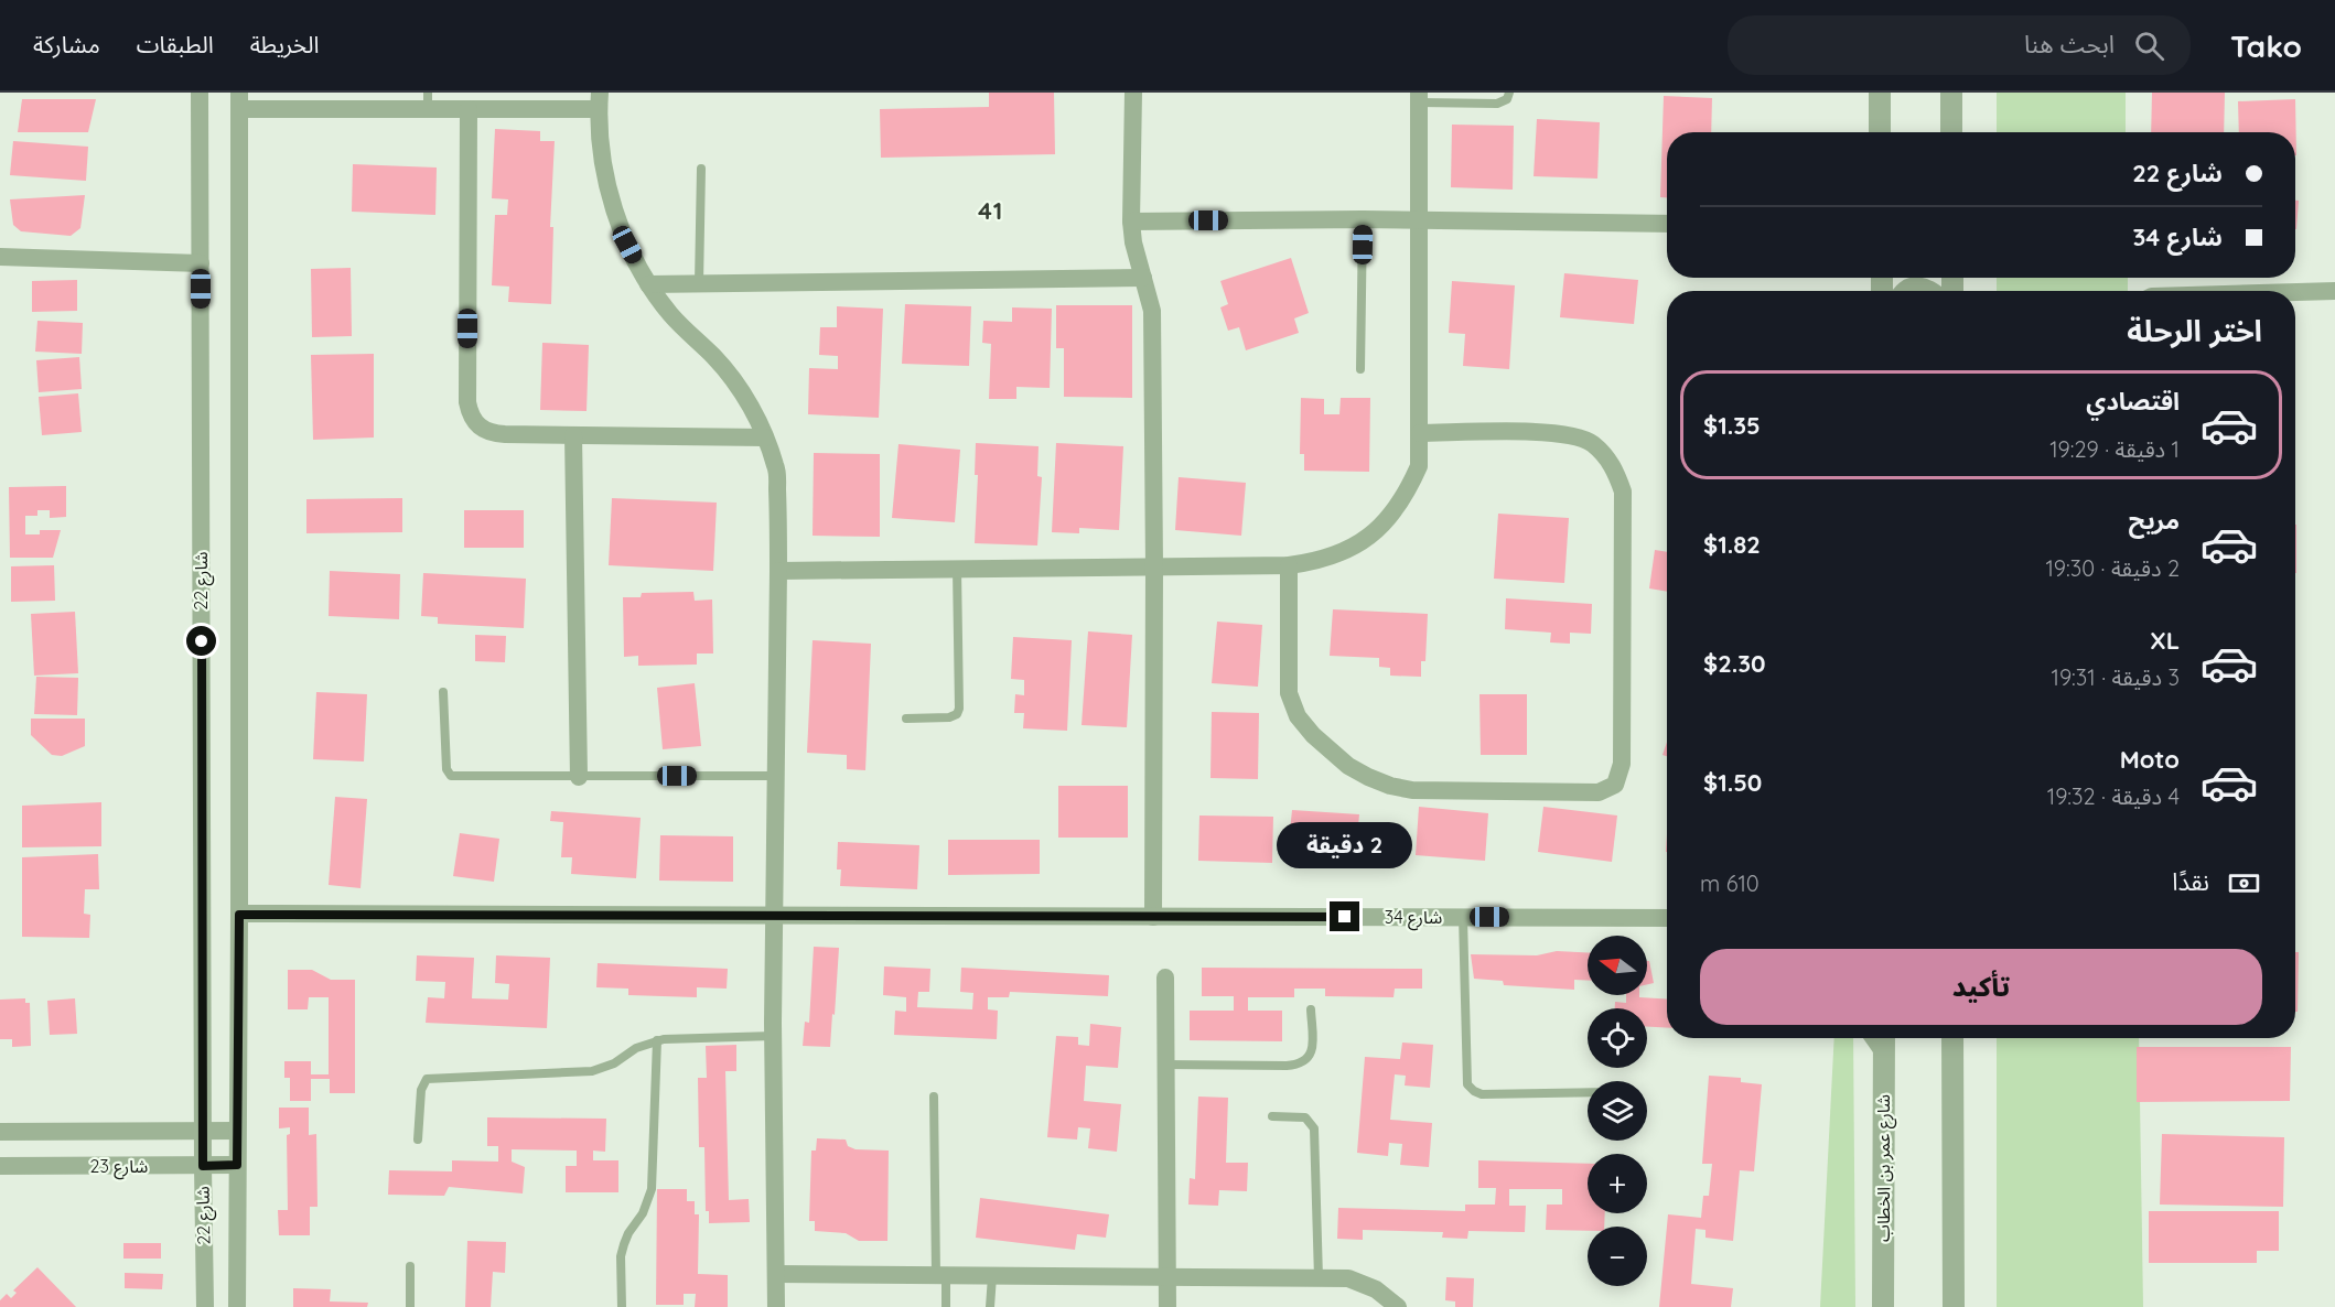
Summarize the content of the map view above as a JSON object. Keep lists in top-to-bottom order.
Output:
{
  "streets": {
    "street": [
      "شارع 22",
      "شارع 34",
      "شارع 23",
      "شارع عمر بن الخطاب"
    ]
  },
  "crossings": [
    ["شارع 22", "شارع 34"],
    ["شارع 22", "شارع 23"]
  ],
  "districts": ["41"],
  "north": "left",
  "page": {
    "header": "Tako",
    "search": "ابحث هنا",
    "nav": ["الخريطة", "الطبقات", "مشاركة"],
    "banner": ["شارع 22", "شارع 34"],
    "heading": "اختر الرحلة",
    "list": [
      {
        "name": "اقتصادي",
        "note": "1 دقيقة · 19:29",
        "value": "$1.35"
      },
      {
        "name": "مريح",
        "note": "2 دقيقة · 19:30",
        "value": "$1.82"
      },
      {
        "name": "XL",
        "note": "3 دقيقة · 19:31",
        "value": "$2.30"
      },
      {
        "name": "Moto",
        "note": "4 دقيقة · 19:32",
        "value": "$1.50"
      }
    ],
    "bubble": "2 دقيقة",
    "pay": ["نقدًا", "610 m"],
    "map_buttons": ["+", "−"],
    "buttons": "تأكيد"
  }
}
